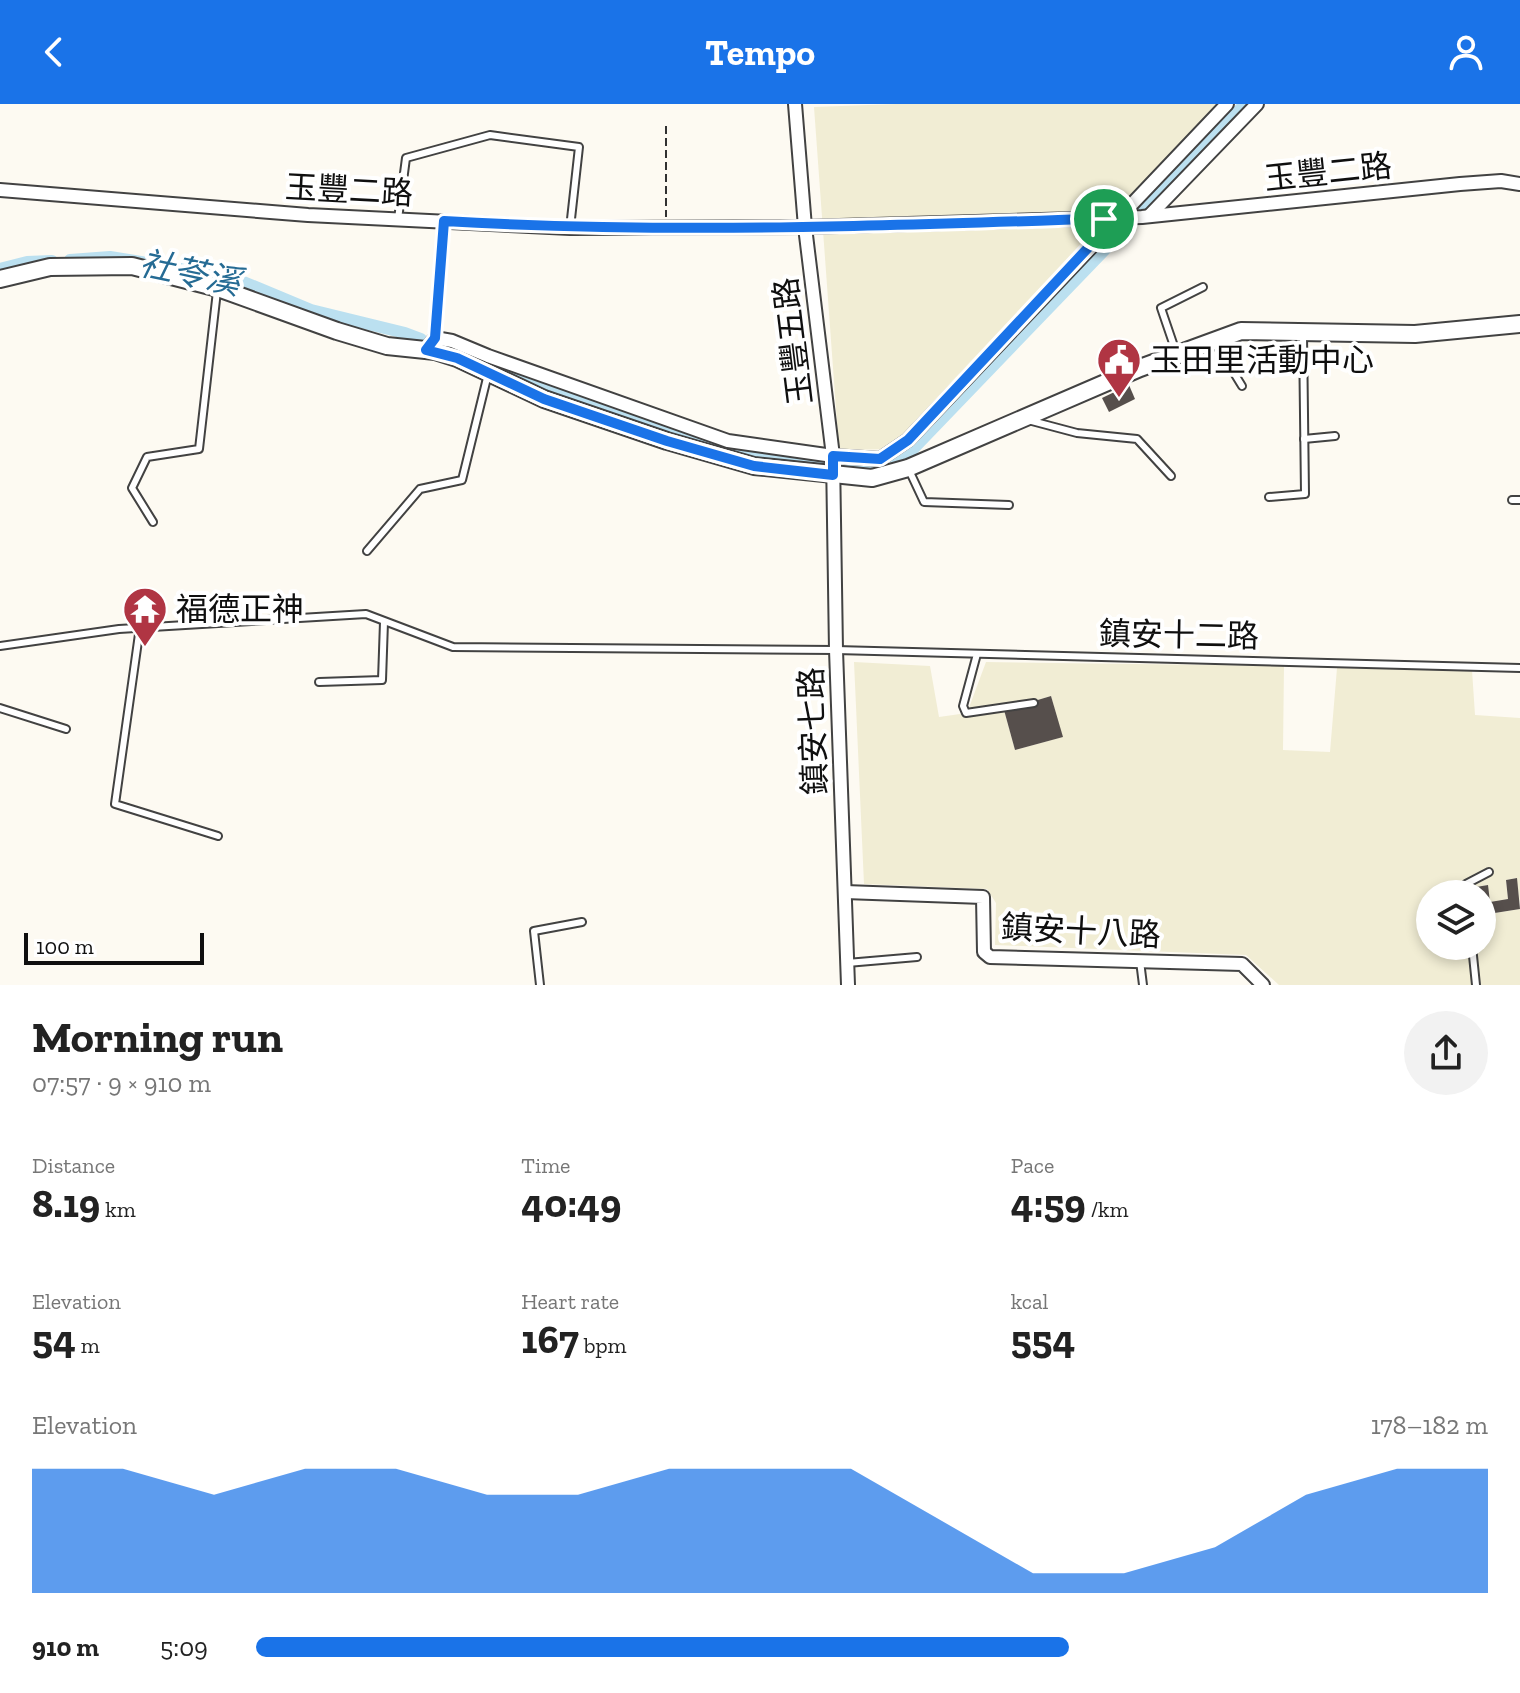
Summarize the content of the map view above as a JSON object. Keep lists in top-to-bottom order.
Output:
{
  "streets": {
    "street": [
      "玉豐二路",
      "玉豐五路",
      "鎮安七路",
      "鎮安十八路"
    ],
    "lane": ["鎮安十二路"]
  },
  "crossings": [
    ["玉豐二路", "玉豐五路"],
    ["玉豐五路", "鎮安七路"],
    ["鎮安十二路", "鎮安七路"],
    ["鎮安七路", "鎮安十八路"]
  ],
  "water": ["社苓溪"],
  "places": {
    "public building": ["玉田里活動中心"],
    "temple": ["福德正神"]
  },
  "scale_bar": "100 m",
  "page": {
    "header": "Tempo",
    "scale": "100 m",
    "heading": ["Morning run", "07:57 · 9 × 910 m"],
    "stats": [
      ["Distance", "8.19 km"],
      ["Time", "40:49"],
      ["Pace", "4:59 /km"],
      ["Elevation", "54 m"],
      ["Heart rate", "167 bpm"],
      ["kcal", "554"]
    ],
    "chart": ["Elevation", "178–182 m"],
    "list": [
      {
        "name": "910 m",
        "note": "5:09"
      }
    ]
  }
}
